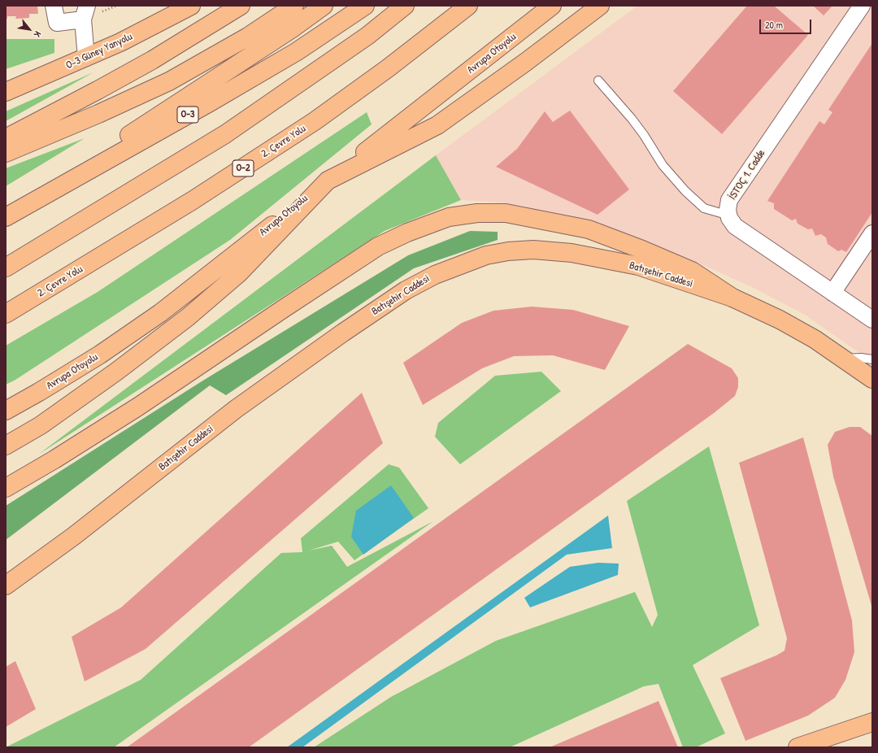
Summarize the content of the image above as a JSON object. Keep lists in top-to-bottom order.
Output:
{
  "streets": {
    "main road": [
      "O-3 Güney Yanyolu",
      "Avrupa Otoyolu",
      "O-3",
      "2. Çevre Yolu",
      "O-2",
      "Batışehir Caddesi"
    ],
    "street": ["İSTOÇ 1. Cadde"]
  },
  "scale_bar": "20 m",
  "north": "bottom right"
}
